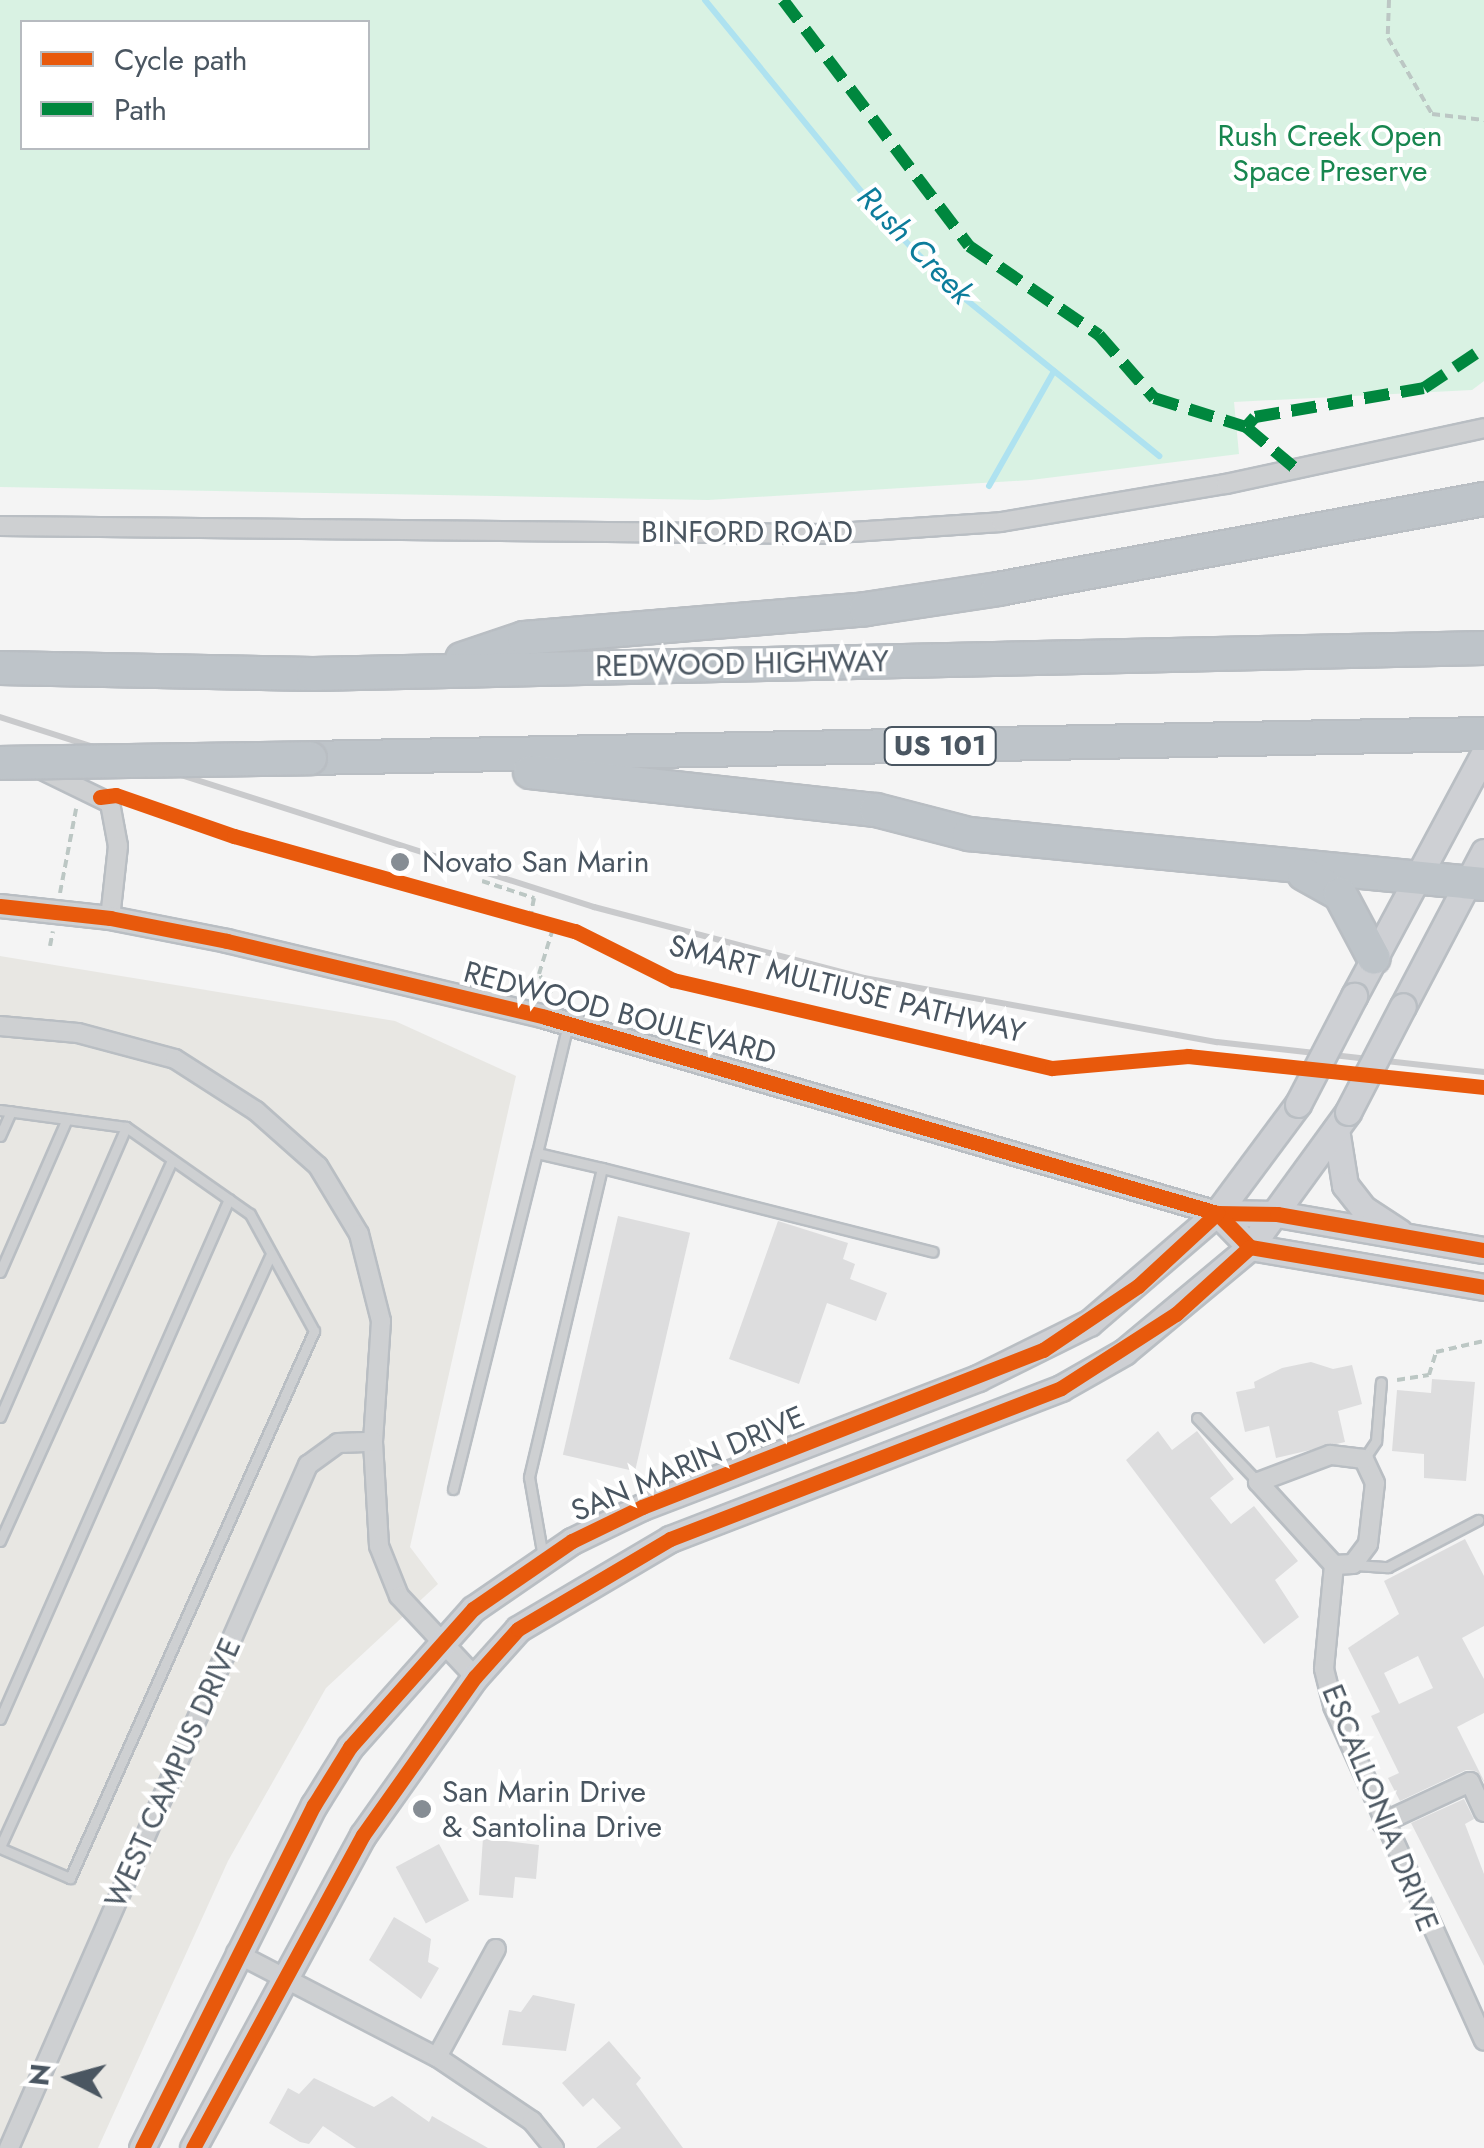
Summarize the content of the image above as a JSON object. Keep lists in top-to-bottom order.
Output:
{
  "streets": {
    "highway": ["REDWOOD HIGHWAY", "US 101"],
    "main road": ["REDWOOD BOULEVARD", "SAN MARIN DRIVE"],
    "street": ["BINFORD ROAD", "WEST CAMPUS DRIVE", "ESCALLONIA DRIVE"],
    "cycle path": ["SMART MULTIUSE PATHWAY"]
  },
  "crossings": [
    ["REDWOOD BOULEVARD", "SAN MARIN DRIVE"]
  ],
  "water": ["Rush Creek"],
  "parks": ["Rush Creek Open Space Preserve"],
  "places": ["Novato San Marin", "San Marin Drive & Santolina Drive"],
  "legend": ["Cycle path", "Path"],
  "north": "left"
}
